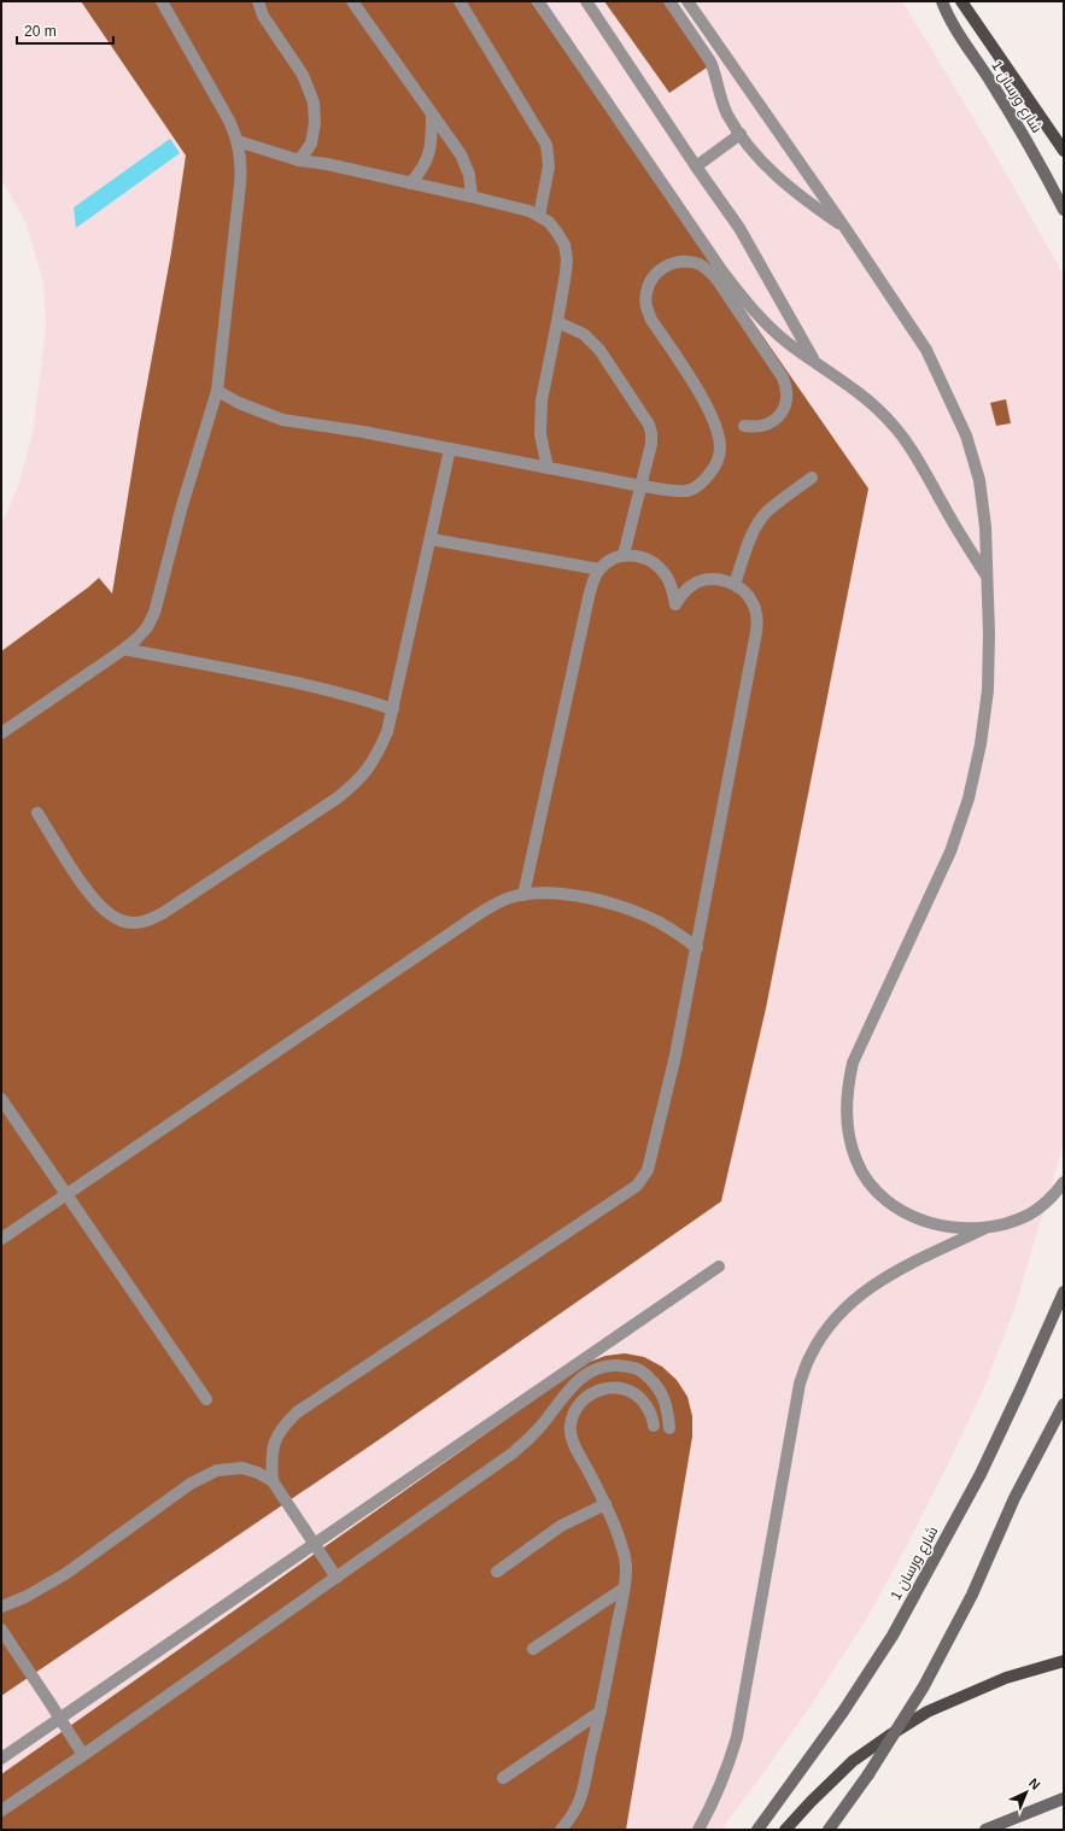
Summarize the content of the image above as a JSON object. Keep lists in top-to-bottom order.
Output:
{
  "streets": {
    "street": ["شارع ورسان 1"]
  },
  "scale_bar": "20 m",
  "north": "top right"
}
